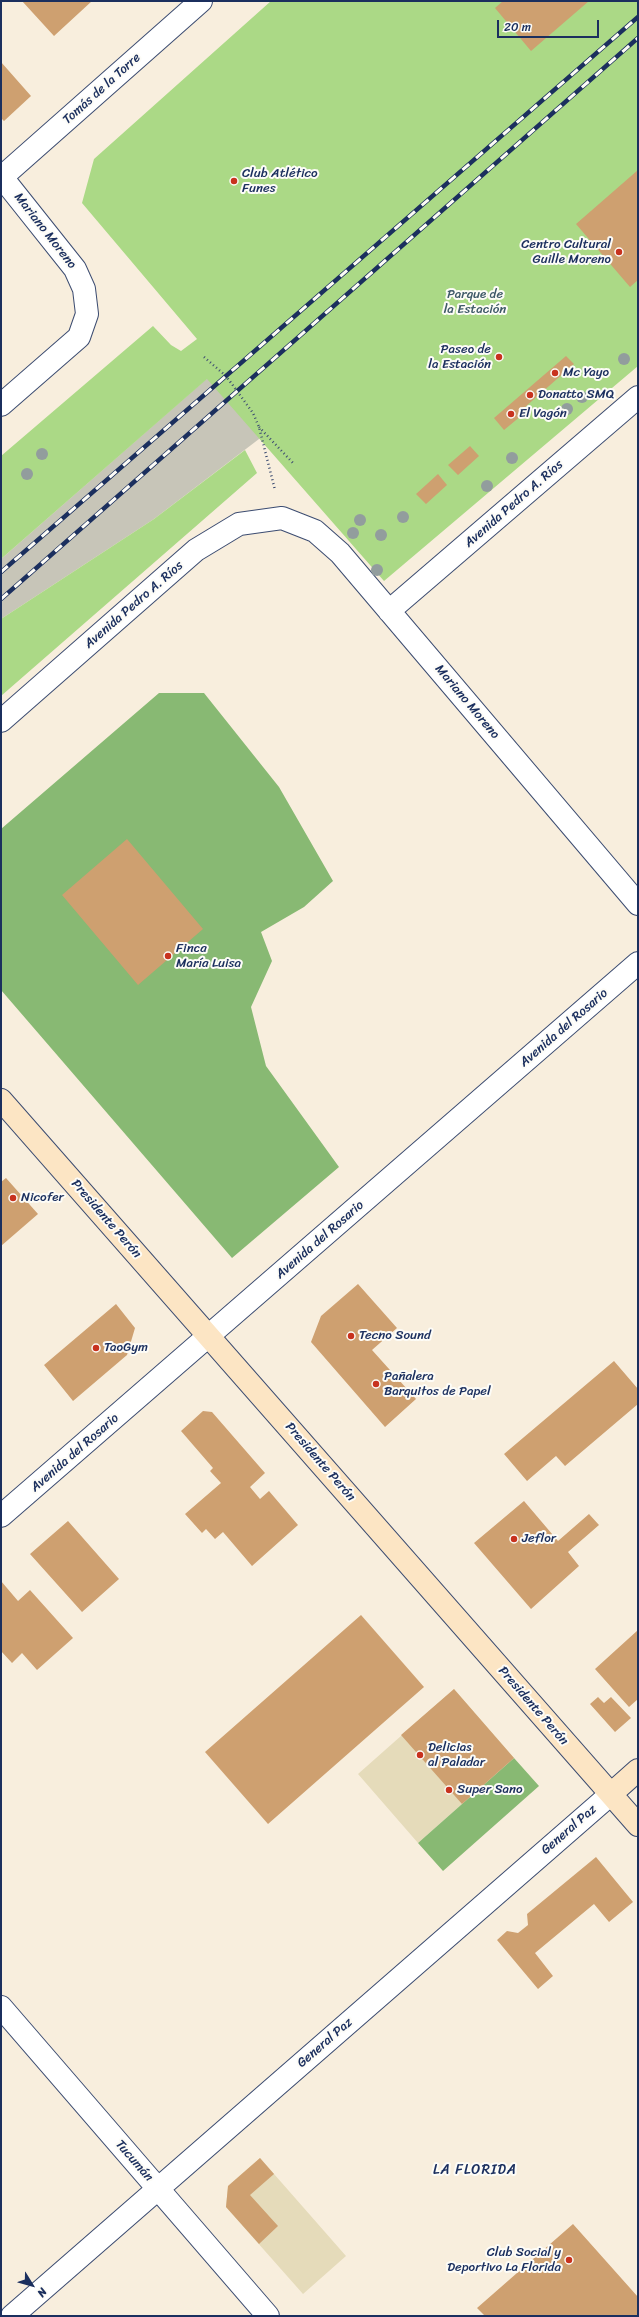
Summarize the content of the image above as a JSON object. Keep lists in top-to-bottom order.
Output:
{
  "streets": {
    "main road": ["Presidente Perón", "General Paz"],
    "street": [
      "Tomás de la Torre",
      "Mariano Moreno",
      "Avenida Pedro A. Ríos",
      "Avenida del Rosario",
      "Tucumán"
    ]
  },
  "crossings": [
    ["Tomás de la Torre", "Mariano Moreno"],
    ["Mariano Moreno", "Avenida Pedro A. Ríos"],
    ["Avenida del Rosario", "Presidente Perón"],
    ["Presidente Perón", "General Paz"],
    ["General Paz", "Tucumán"]
  ],
  "districts": ["LA FLORIDA"],
  "parks": ["Parque de la Estación"],
  "places": [
    "Club Atlético Funes",
    "Centro Cultural Guille Moreno",
    "Paseo de la Estación",
    "Mc Yayo",
    "Donatto SMQ",
    "El Vagón",
    "Finca María Luisa",
    "Nicofer",
    "Tecno Sound",
    "TaoGym",
    "Pañalera Barquitos de Papel",
    "Jeflor",
    "Delicias al Paladar",
    "Super Sano",
    "Club Social y Deportivo La Florida"
  ],
  "scale_bar": "20 m",
  "north": "bottom right"
}
